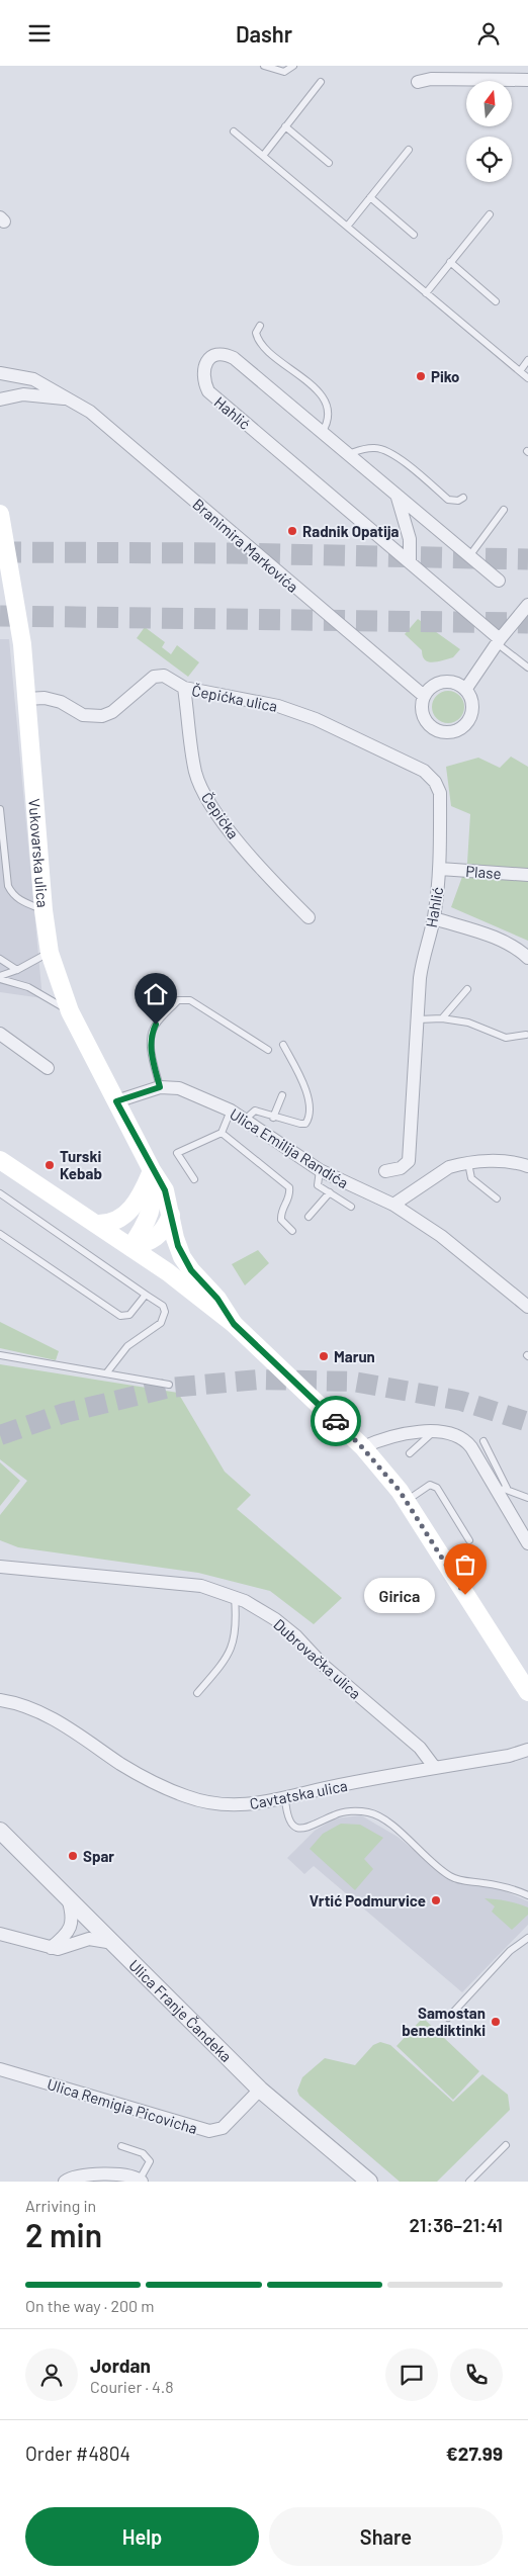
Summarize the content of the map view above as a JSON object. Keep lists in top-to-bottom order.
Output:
{
  "streets": {
    "main road": ["Vukovarska ulica"],
    "street": [
      "Hahlić",
      "Branimira Markovića",
      "Čepićka ulica",
      "Čepićka",
      "Plase",
      "Ulica Emilija Randića",
      "Dubrovačka ulica",
      "Cavtatska ulica",
      "Ulica Franje Čandeka",
      "Ulica Remigia Picovicha"
    ]
  },
  "crossings": [
    ["Hahlić", "Čepićka ulica"],
    ["Hahlić", "Plase"],
    ["Čepićka ulica", "Čepićka"],
    ["Čepićka ulica", "Vukovarska ulica"],
    ["Vukovarska ulica", "Ulica Emilija Randića"],
    ["Dubrovačka ulica", "Cavtatska ulica"],
    ["Ulica Franje Čandeka", "Ulica Remigia Picovicha"]
  ],
  "places": [
    "Piko",
    "Radnik Opatija",
    "Turski Kebab",
    "Marun",
    "Girica",
    "Spar",
    "Vrtić Podmurvice",
    "Samostan benediktinki"
  ],
  "north": "top",
  "page": {
    "header": "Dashr",
    "bubble": "Girica",
    "heading": ["2 min", "Arriving in", "21:36–21:41"],
    "panel": [
      "Jordan",
      "Courier · 4.8",
      "Order #4804",
      "€27.99"
    ],
    "bar": "On the way · 200 m",
    "buttons": ["Help", "Share"]
  }
}
